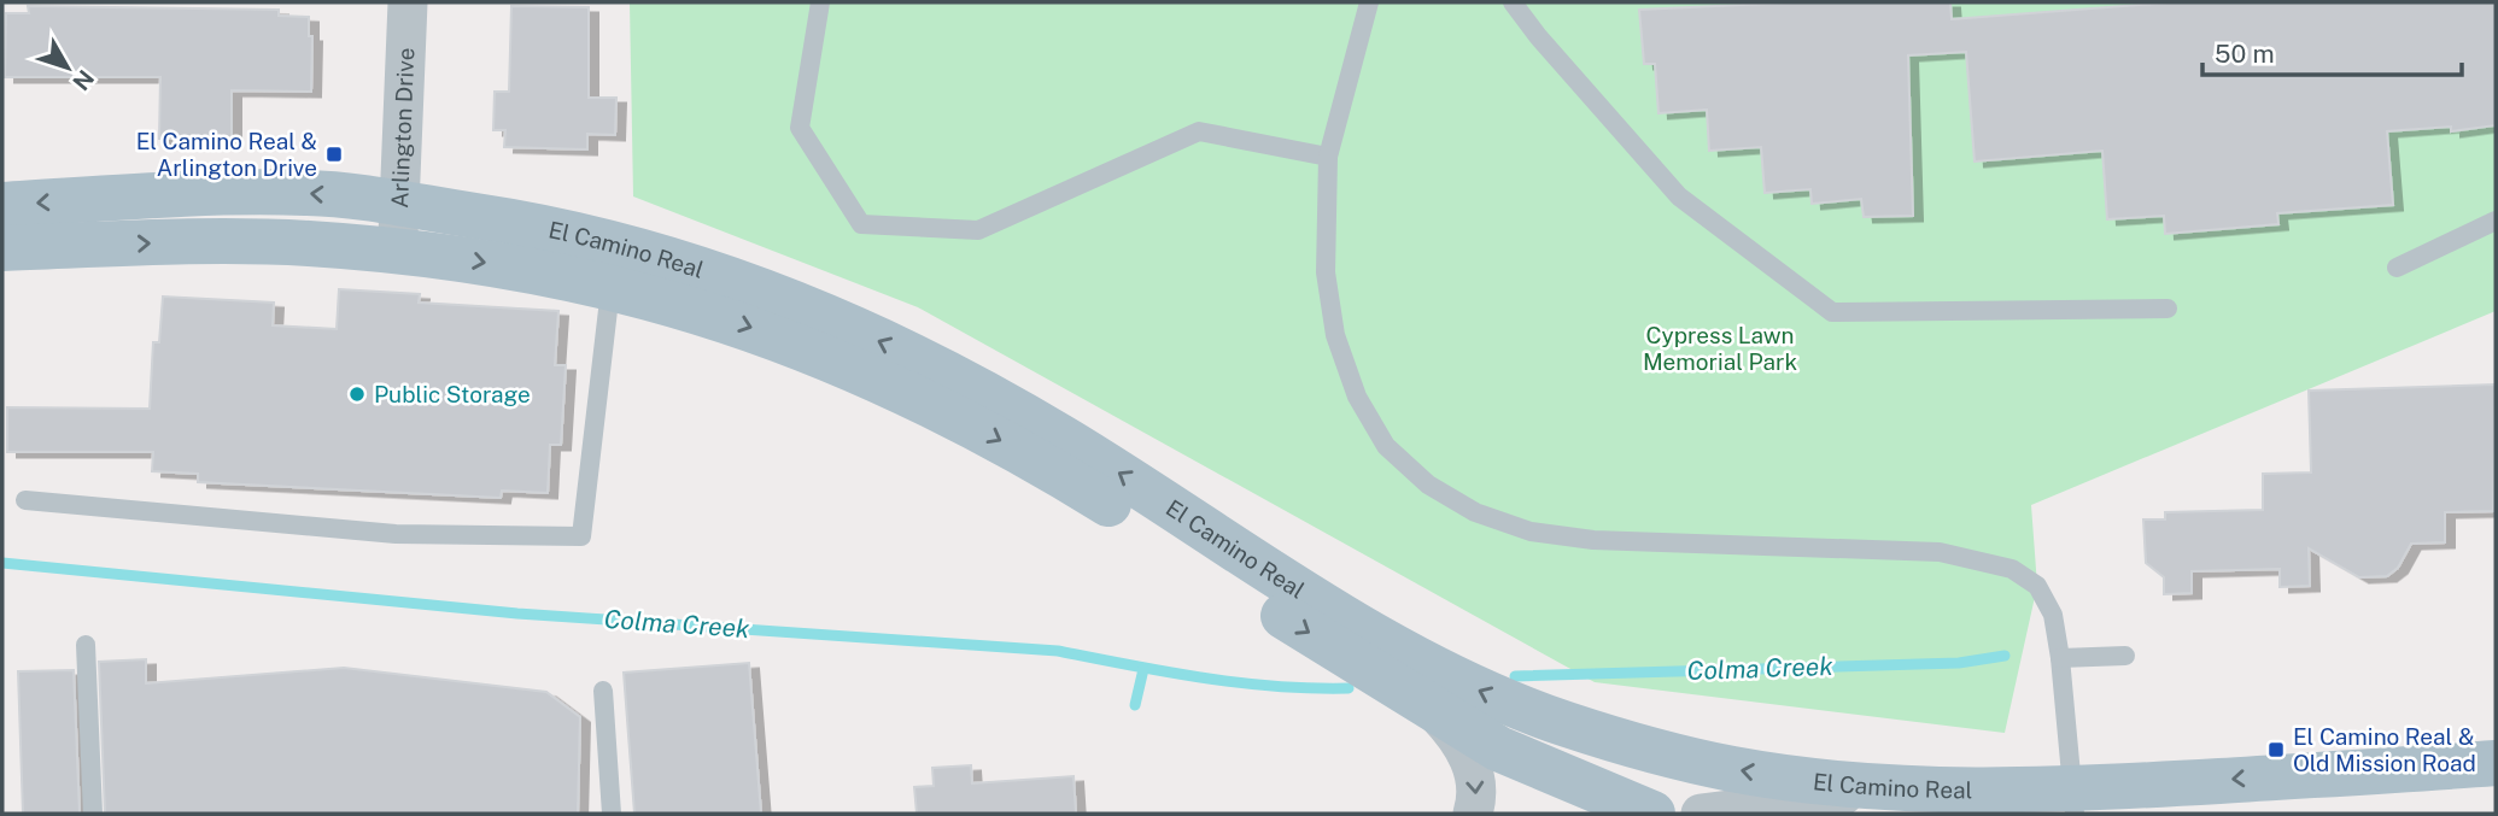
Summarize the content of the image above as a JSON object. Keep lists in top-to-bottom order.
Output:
{
  "streets": {
    "main road": ["El Camino Real"],
    "street": ["Arlington Drive"]
  },
  "crossings": [
    ["Arlington Drive", "El Camino Real"]
  ],
  "water": ["Colma Creek"],
  "parks": ["Cypress Lawn Memorial Park"],
  "places": {
    "transit": ["El Camino Real & Arlington Drive", "El Camino Real & Old Mission Road"],
    "other": ["Public Storage"]
  },
  "scale_bar": "50 m",
  "north": "bottom right"
}
